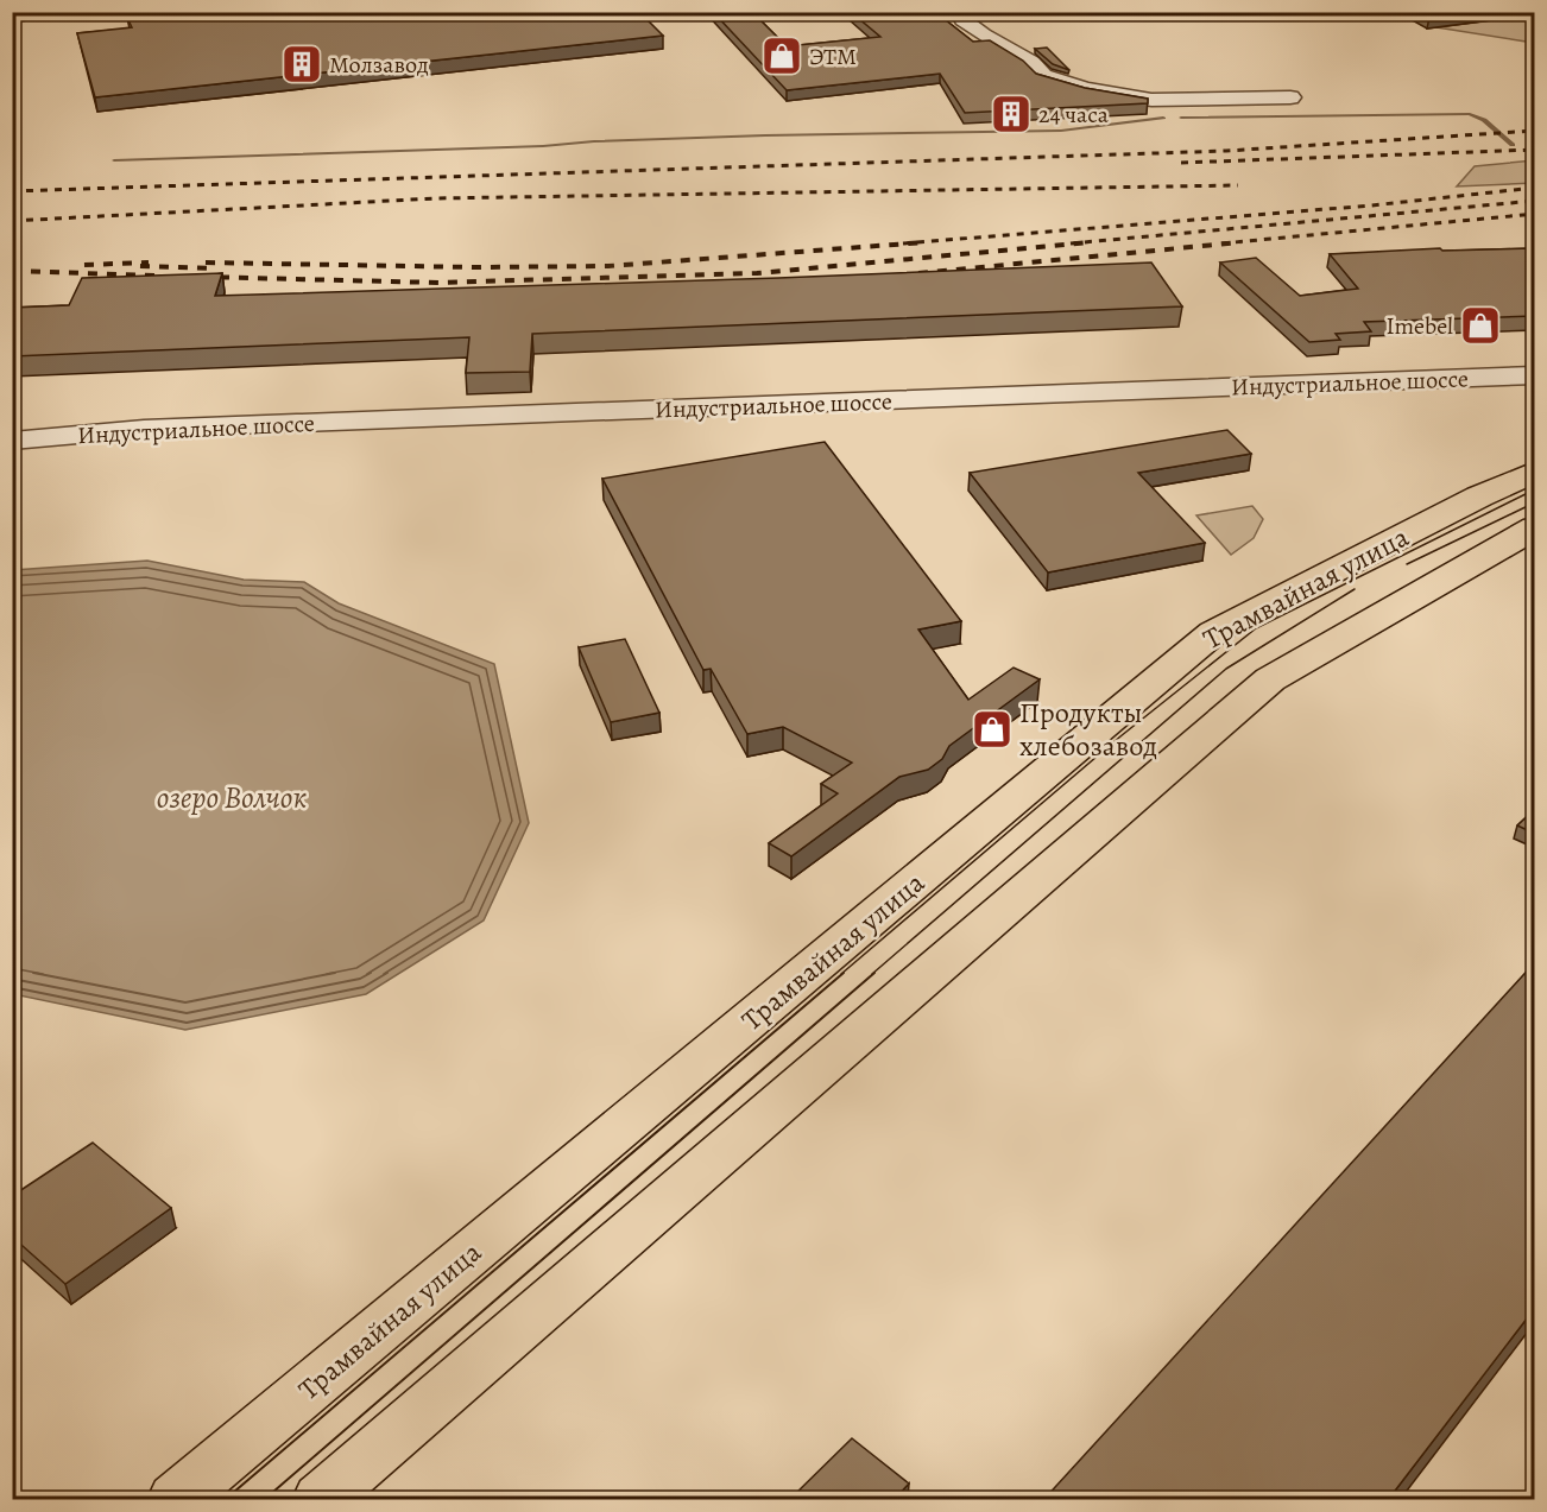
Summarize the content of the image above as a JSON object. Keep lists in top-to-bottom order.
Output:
{
  "streets": {
    "main road": ["Трамвайная улица"],
    "street": ["Индустриальное шоссе"]
  },
  "water": ["озеро Волчок"],
  "places": {
    "shop": ["ЭТМ", "Imebel", "Продукты хлебозавод"],
    "building": ["Молзавод", "24 часа"]
  }
}
